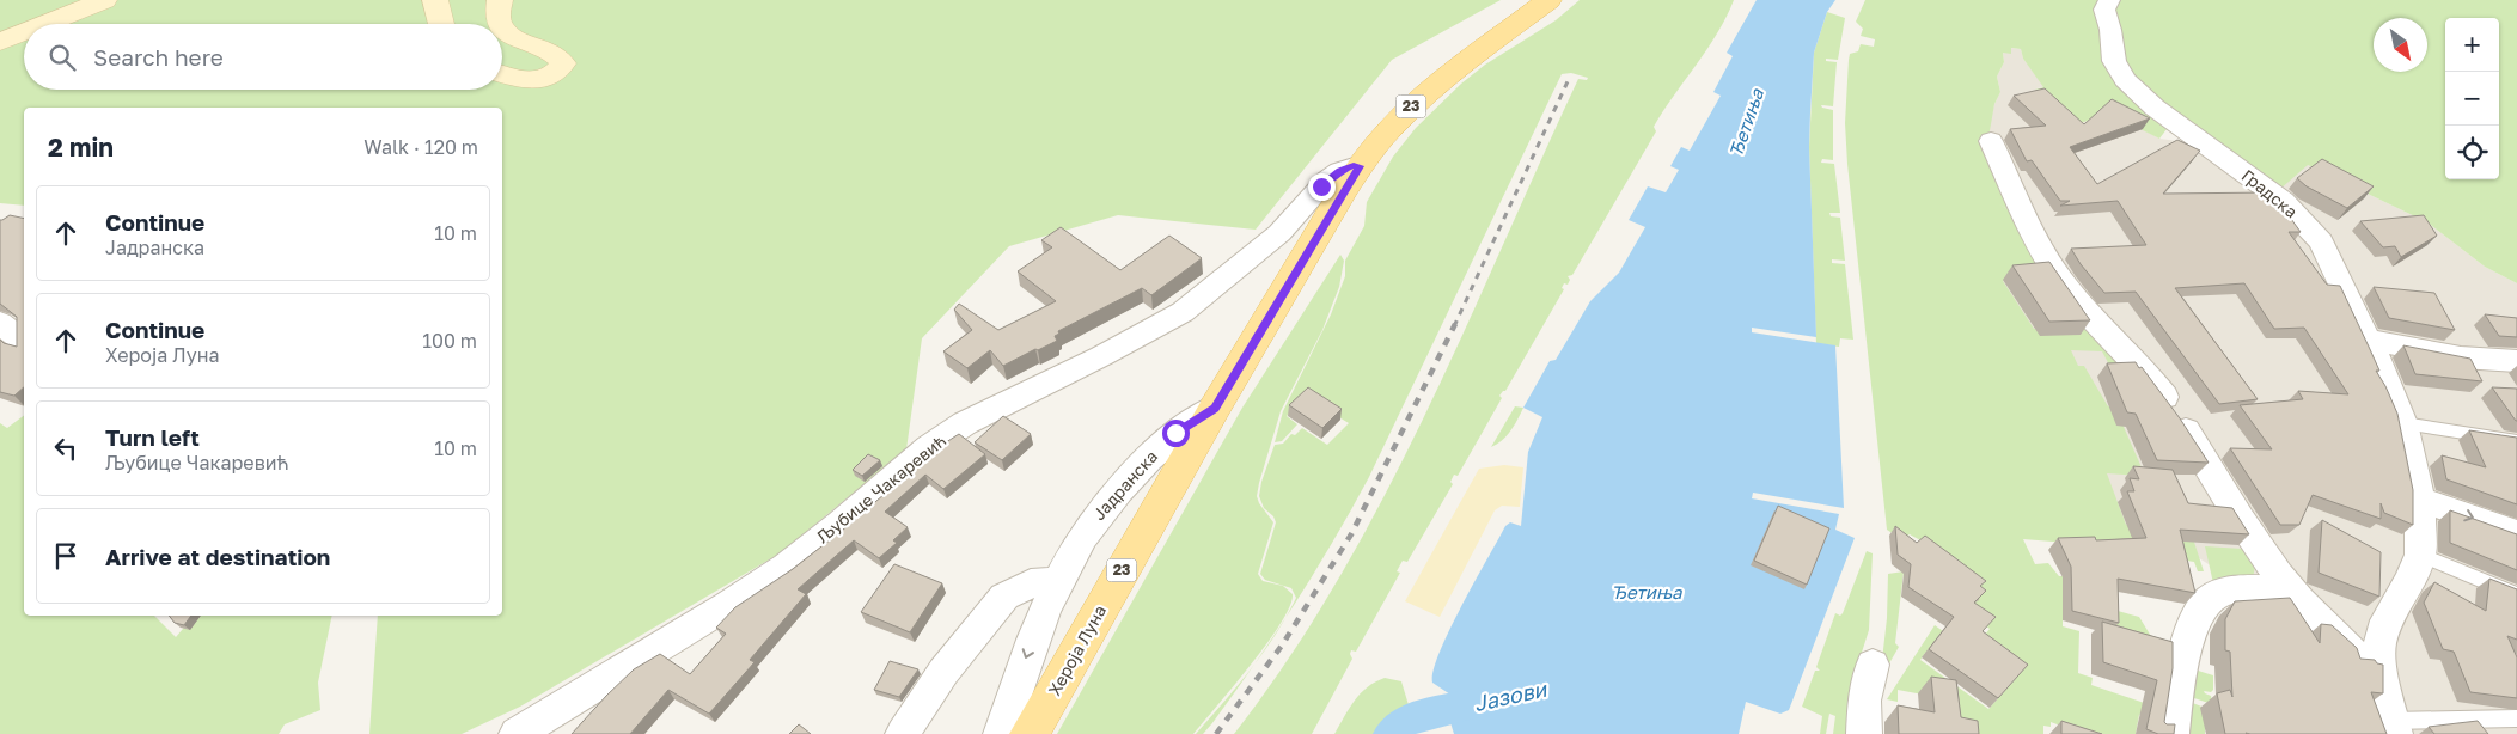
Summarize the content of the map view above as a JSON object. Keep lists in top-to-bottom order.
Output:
{
  "streets": {
    "main road": ["23", "Хероја Луна"],
    "street": ["Градска", "Јадранска", "Љубице Чакаревић"]
  },
  "crossings": [
    ["Јадранска", "Хероја Луна"],
    ["Љубице Чакаревић", "Хероја Луна"]
  ],
  "one_way": ["Јадранска"],
  "water": ["Ђетиња", "Јазови"],
  "north": "bottom right",
  "page": {
    "map_buttons": ["+", "−"],
    "search": "Search here",
    "heading": ["2 min", "Walk · 120 m"],
    "list": [
      ["Continue", "Јадранска", "10 m"],
      ["Continue", "Хероја Луна", "100 m"],
      ["Turn left", "Љубице Чакаревић", "10 m"],
      "Arrive at destination"
    ]
  }
}
